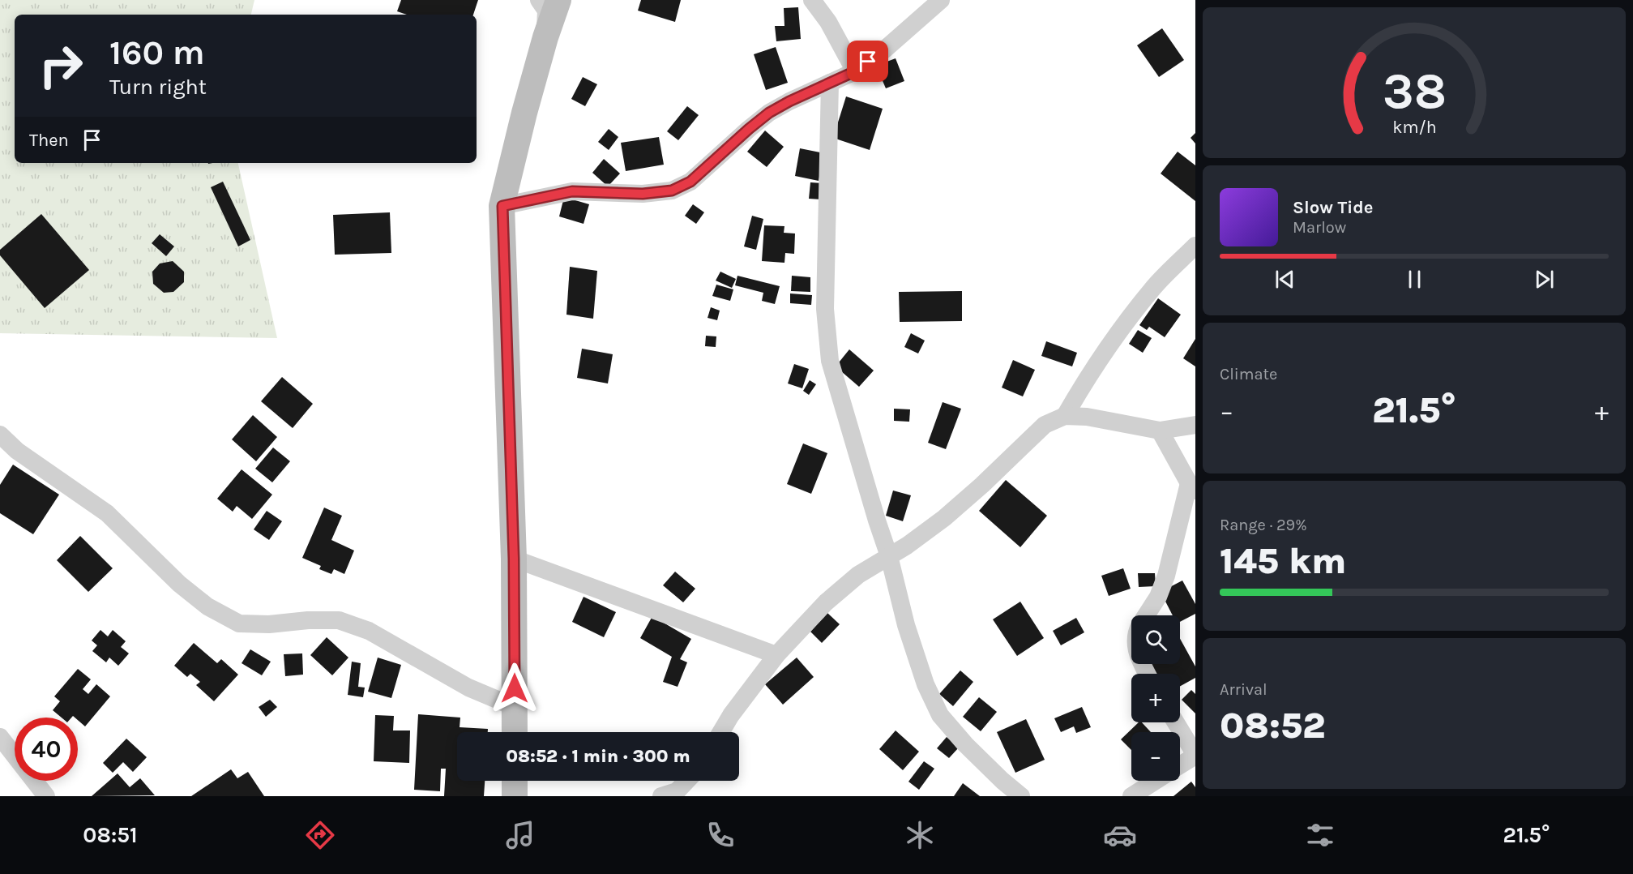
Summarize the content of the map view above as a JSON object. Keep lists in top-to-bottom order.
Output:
{
  "page": {
    "turn": ["160 m", "Turn right"],
    "then": "Then",
    "song": ["Slow Tide", "Marlow"],
    "tile": [
      "Climate",
      ["Range · 29%", "145 km"],
      ["Arrival", "08:52"]
    ],
    "heat": ["−", "21.5°", "+"],
    "map_buttons": ["+", "−"],
    "limit": "40",
    "trip": "08:52 · 1 min · 300 m",
    "tabs": ["08:51", "21.5°"],
    "gauge": ["38", "km/h"]
  }
}
